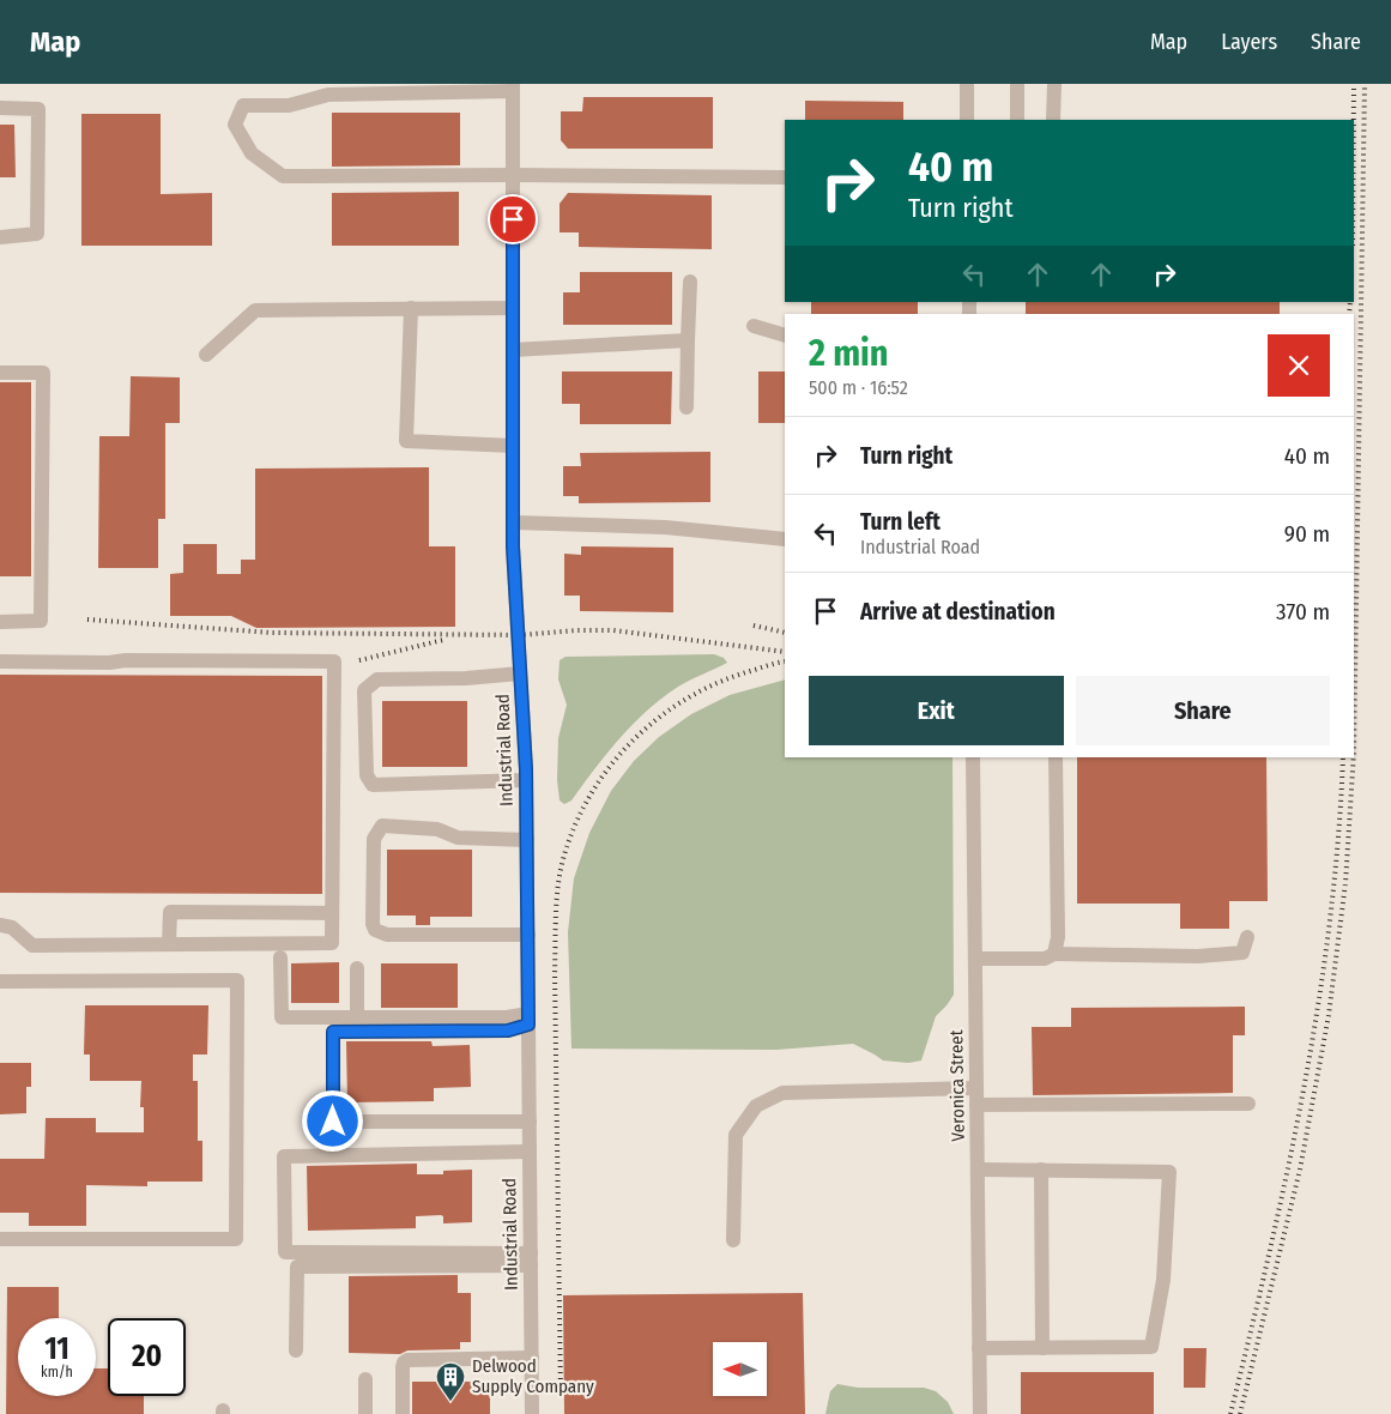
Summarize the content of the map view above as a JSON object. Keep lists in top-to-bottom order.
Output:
{
  "streets": {
    "street": ["Industrial Road", "Veronica Street"]
  },
  "places": {
    "building": ["Delwood Supply Company"]
  },
  "north": "left",
  "page": {
    "header": "Map",
    "nav": ["Map", "Layers", "Share"],
    "turn": ["40 m", "Turn right"],
    "heading": ["2 min", "500 m · 16:52"],
    "list": [
      {
        "name": "Turn right",
        "value": "40 m"
      },
      {
        "name": "Turn left",
        "note": "Industrial Road",
        "value": "90 m"
      },
      {
        "name": "Arrive at destination",
        "value": "370 m"
      }
    ],
    "buttons": ["Exit", "Share"],
    "speed": "11 km/h",
    "limit": "20"
  }
}
